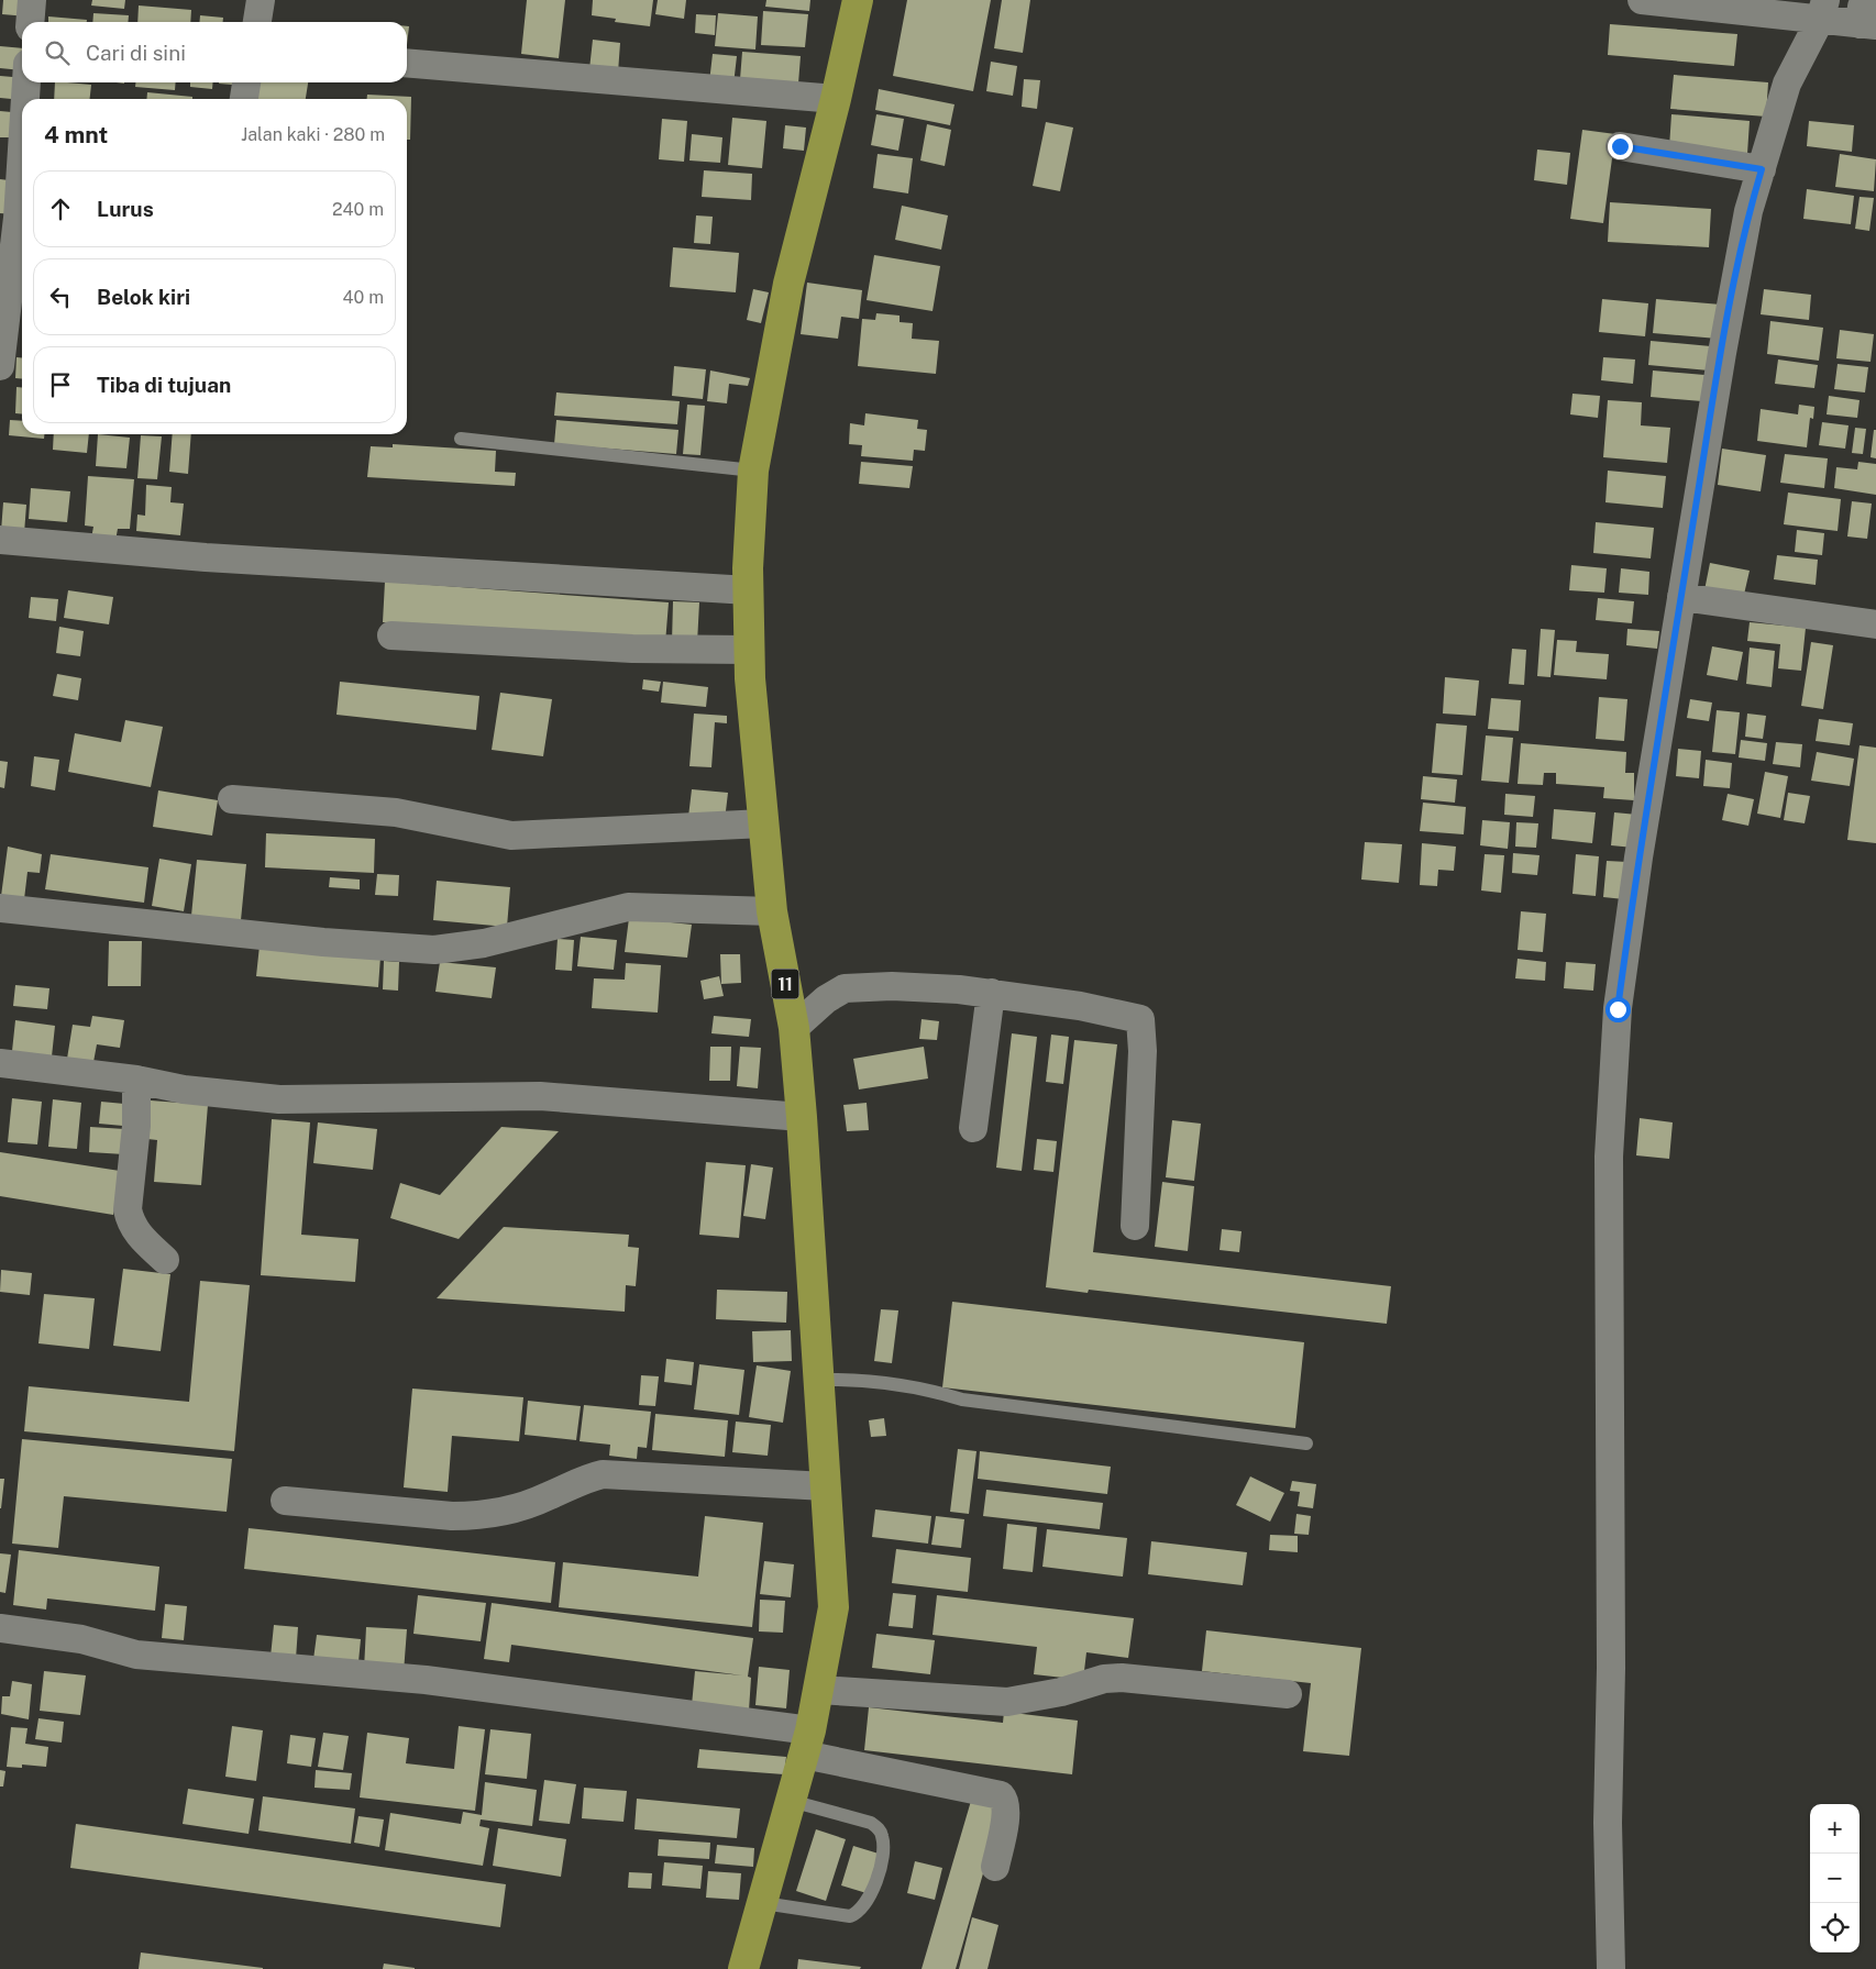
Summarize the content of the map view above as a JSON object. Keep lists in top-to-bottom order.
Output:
{
  "streets": {
    "highway": ["11"]
  },
  "page": {
    "search": "Cari di sini",
    "heading": ["4 mnt", "Jalan kaki · 280 m"],
    "list": [
      ["Lurus", "240 m"],
      ["Belok kiri", "40 m"],
      "Tiba di tujuan"
    ],
    "map_buttons": ["+", "−"]
  }
}
